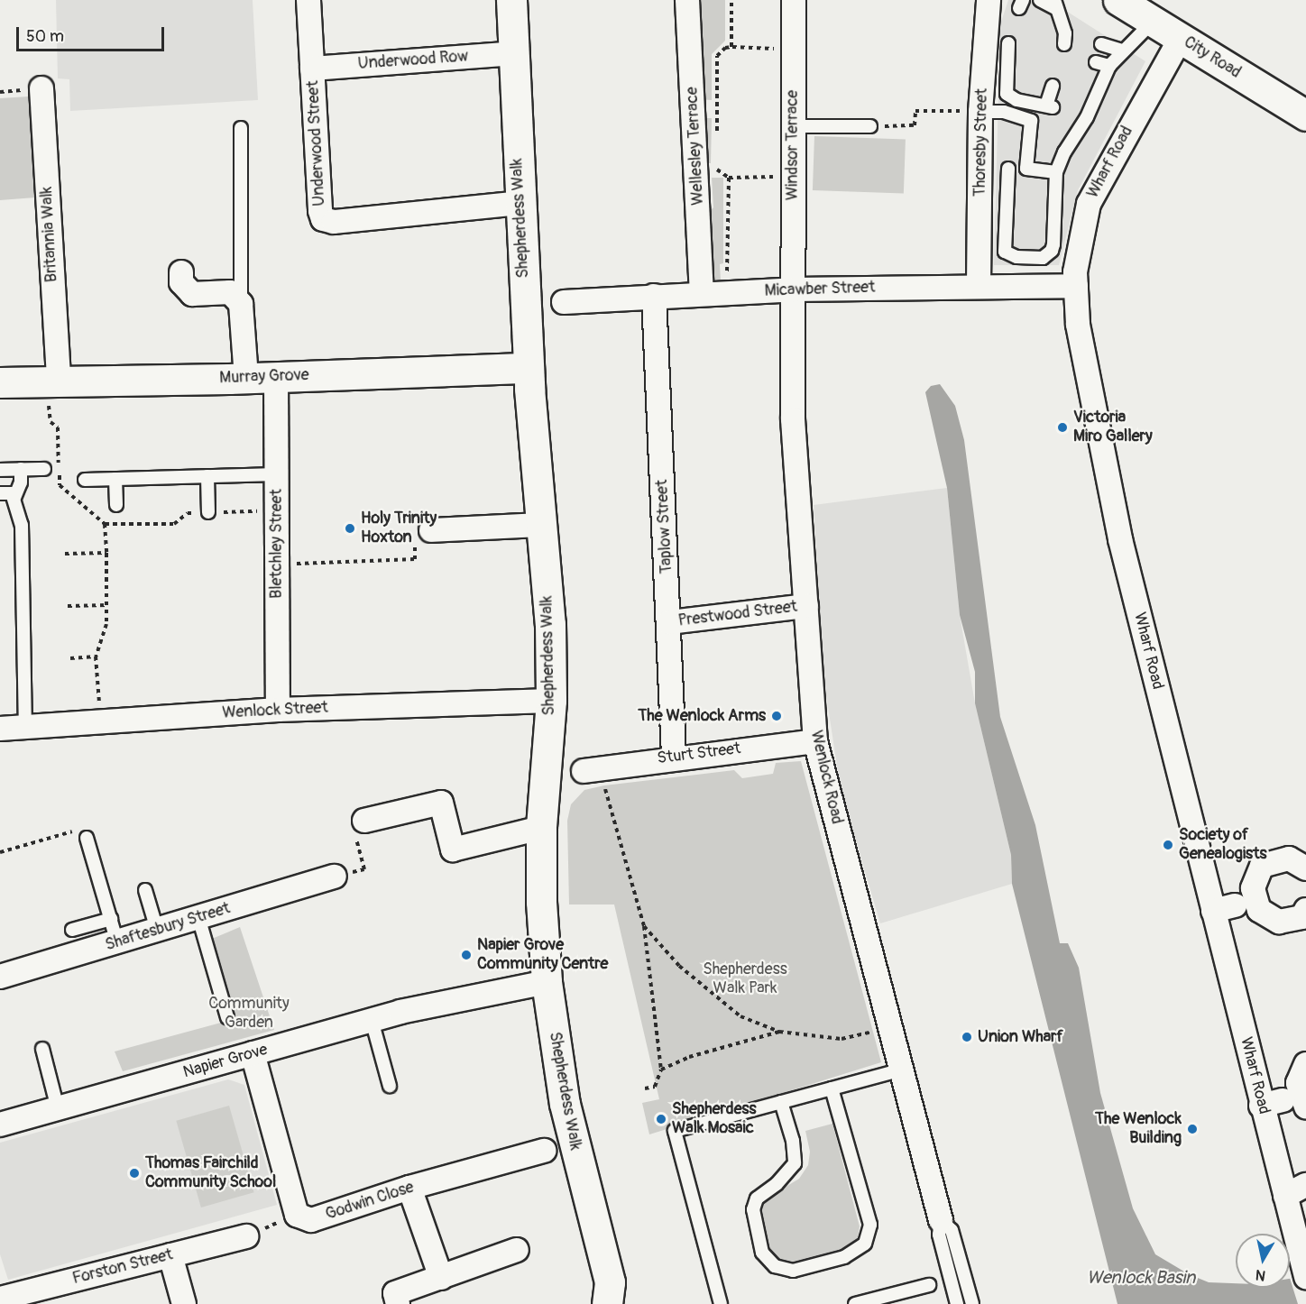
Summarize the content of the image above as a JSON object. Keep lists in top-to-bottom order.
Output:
{
  "streets": {
    "main road": ["City Road", "Shepherdess Walk", "Murray Grove"],
    "street": [
      "Underwood Row",
      "Thoresby Street",
      "Underwood Street",
      "Windsor Terrace",
      "Wellesley Terrace",
      "Wharf Road",
      "Britannia Walk",
      "Micawber Street",
      "Taplow Street",
      "Bletchley Street",
      "Prestwood Street",
      "Wenlock Street",
      "Sturt Street",
      "Wenlock Road",
      "Shaftesbury Street",
      "Napier Grove",
      "Godwin Close",
      "Forston Street"
    ]
  },
  "crossings": [
    ["City Road", "Wharf Road"],
    ["Underwood Row", "Underwood Street"],
    ["Underwood Row", "Shepherdess Walk"],
    ["Thoresby Street", "Micawber Street"],
    ["Underwood Street", "Shepherdess Walk"],
    ["Windsor Terrace", "Micawber Street"],
    ["Windsor Terrace", "Wenlock Road"],
    ["Wellesley Terrace", "Micawber Street"],
    ["Wharf Road", "Micawber Street"],
    ["Shepherdess Walk", "Murray Grove"],
    ["Shepherdess Walk", "Wenlock Street"],
    ["Shepherdess Walk", "Napier Grove"],
    ["Shepherdess Walk", "Godwin Close"],
    ["Britannia Walk", "Murray Grove"],
    ["Micawber Street", "Taplow Street"],
    ["Micawber Street", "Wenlock Road"],
    ["Murray Grove", "Bletchley Street"],
    ["Taplow Street", "Prestwood Street"],
    ["Taplow Street", "Sturt Street"],
    ["Bletchley Street", "Wenlock Street"],
    ["Prestwood Street", "Wenlock Road"],
    ["Sturt Street", "Wenlock Road"]
  ],
  "water": ["Wenlock Basin"],
  "parks": ["Shepherdess Walk Park", "Community Garden"],
  "places": [
    "Victoria Miro Gallery",
    "Holy Trinity Hoxton",
    "The Wenlock Arms",
    "Society of Genealogists",
    "Napier Grove Community Centre",
    "Union Wharf",
    "Shepherdess Walk Mosaic",
    "The Wenlock Building",
    "Thomas Fairchild Community School"
  ],
  "scale_bar": "50 m",
  "north": "bottom"
}
